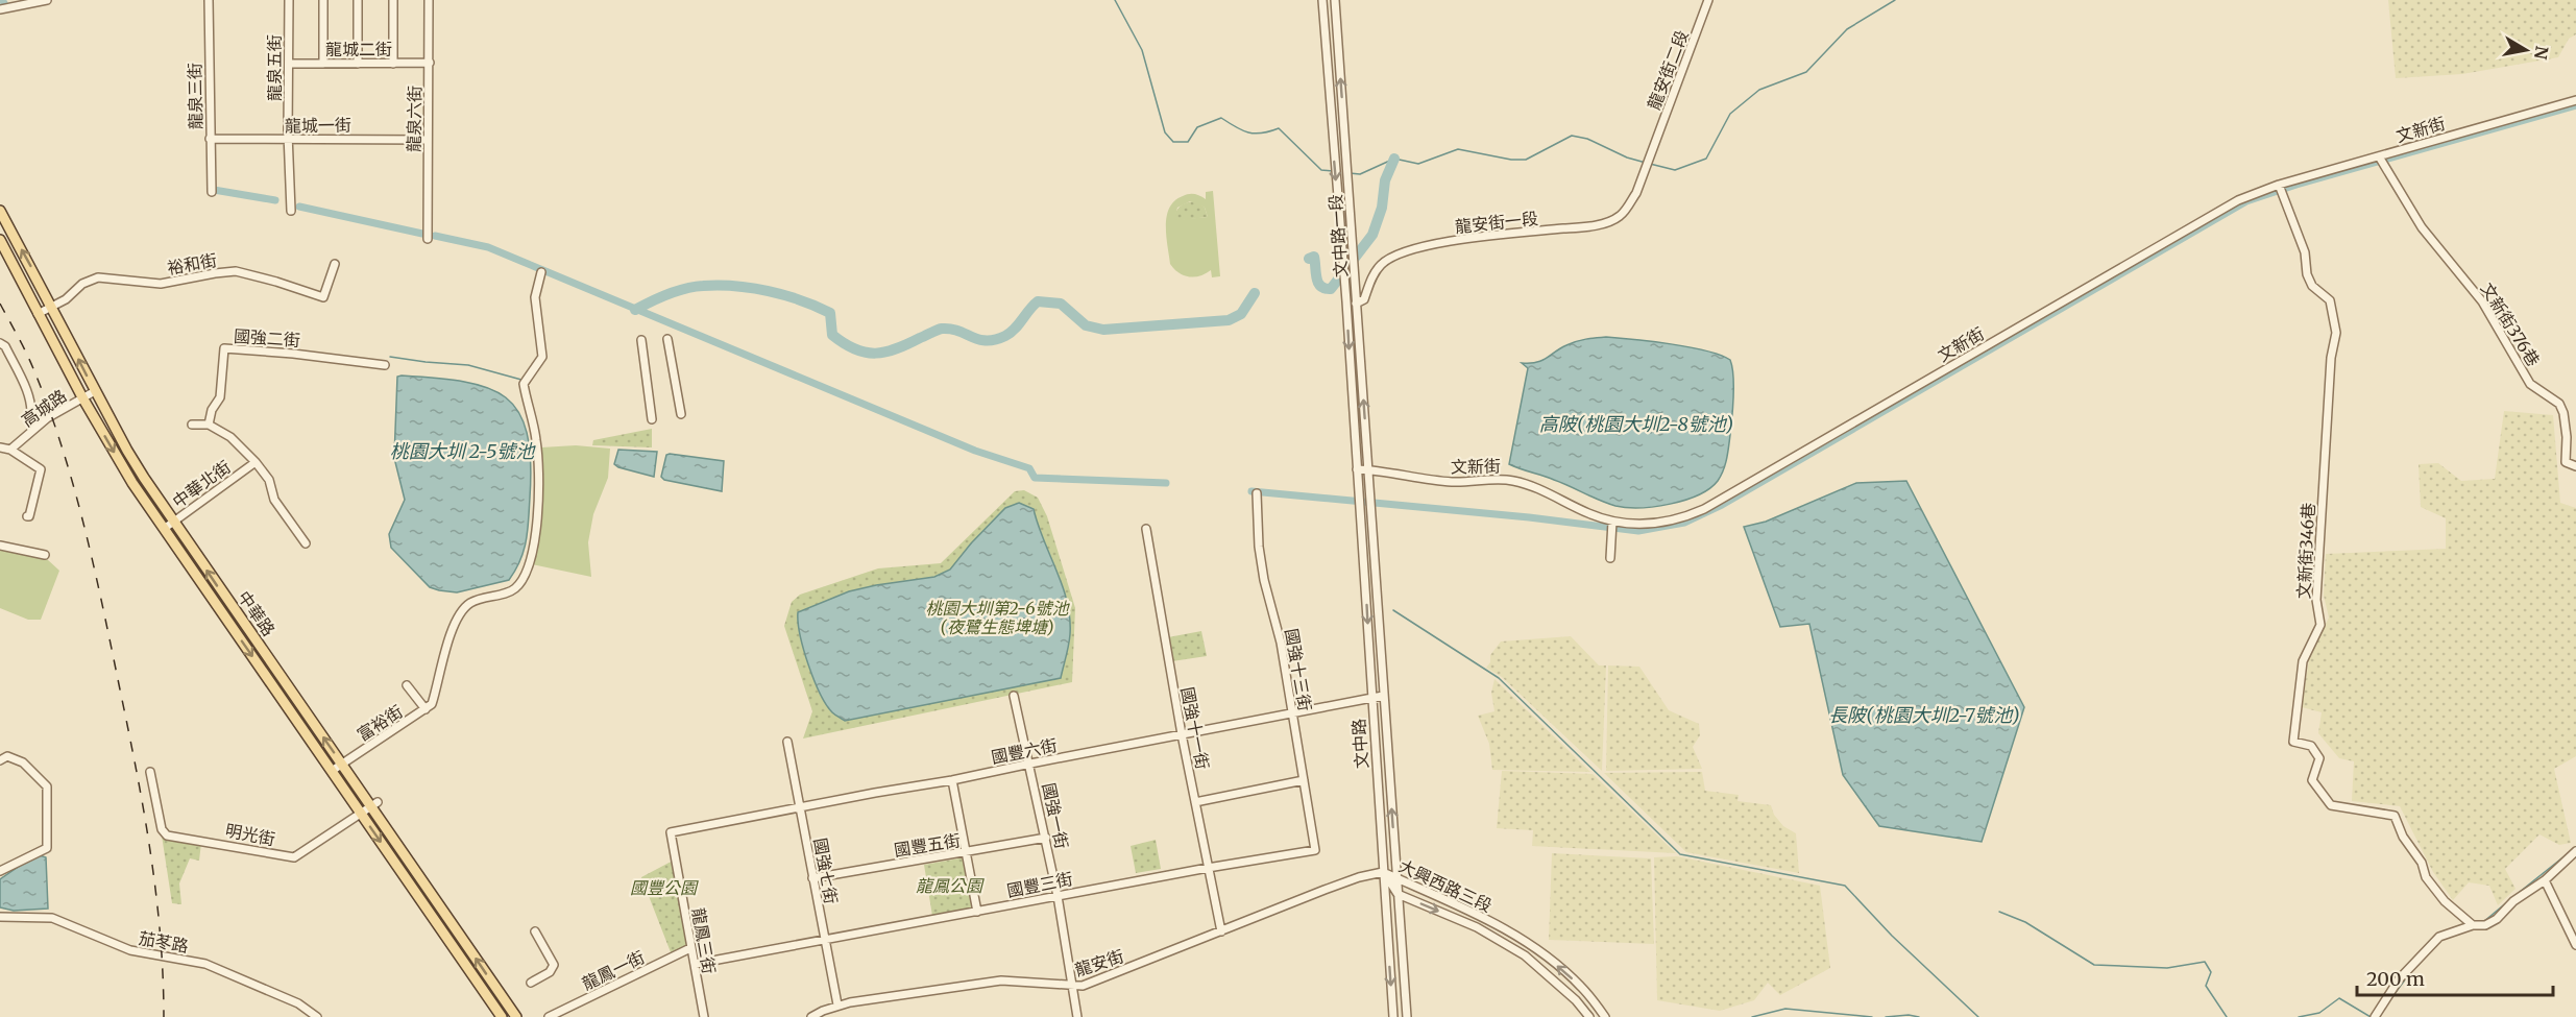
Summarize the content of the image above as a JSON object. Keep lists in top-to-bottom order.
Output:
{
  "streets": {
    "main road": ["中華路"],
    "street": [
      "龍城二街",
      "龍泉五街",
      "龍安街二段",
      "龍泉三街",
      "龍泉六街",
      "龍城一街",
      "文新街",
      "龍安街一段",
      "文中路一段",
      "裕和街",
      "文新街376巷",
      "國強二街",
      "高城路",
      "中華北街",
      "文新街346巷",
      "國強十三街",
      "富裕街",
      "國強十一街",
      "文中路",
      "國豐六街",
      "國強一街",
      "明光街",
      "國豐五街",
      "國強七街",
      "國豐三街",
      "大興西路三段",
      "龍鳳三街",
      "茄苳路",
      "龍安街",
      "龍鳳一街"
    ]
  },
  "crossings": [
    ["龍城二街", "龍泉五街"],
    ["龍城二街", "龍泉六街"],
    ["龍泉五街", "龍城一街"],
    ["龍安街二段", "龍安街一段"],
    ["龍泉三街", "龍城一街"],
    ["龍泉六街", "龍城一街"],
    ["文新街", "文中路一段"],
    ["文新街", "文新街376巷"],
    ["文新街", "文新街346巷"],
    ["文新街", "文中路"],
    ["龍安街一段", "文中路一段"],
    ["文中路一段", "文中路"],
    ["裕和街", "中華路"],
    ["高城路", "中華路"],
    ["中華北街", "中華路"],
    ["中華路", "富裕街"],
    ["中華路", "明光街"],
    ["國強十三街", "國豐六街"],
    ["國強十三街", "國豐三街"],
    ["國強十一街", "國豐六街"],
    ["國強十一街", "國豐三街"],
    ["國強十一街", "龍安街"],
    ["文中路", "國豐六街"],
    ["文中路", "大興西路三段"],
    ["文中路", "龍安街"],
    ["國豐六街", "國強一街"],
    ["國豐六街", "國強七街"],
    ["國豐六街", "龍鳳三街"],
    ["國強一街", "國豐五街"],
    ["國強一街", "國豐三街"],
    ["國強一街", "龍安街"],
    ["國豐五街", "國強七街"],
    ["國強七街", "國豐三街"],
    ["國強七街", "龍安街"],
    ["國豐三街", "龍鳳三街"],
    ["大興西路三段", "龍安街"],
    ["龍鳳三街", "龍鳳一街"]
  ],
  "water": ["高陂(桃園大圳2-8號池)", "桃園大圳 2-5號池", "長陂(桃園大圳2-7號池)"],
  "parks": ["桃園大圳第2-6號池 (夜鷺生態埤塘)", "龍鳳公園", "國豐公園"],
  "scale_bar": "200 m",
  "north": "right"
}
